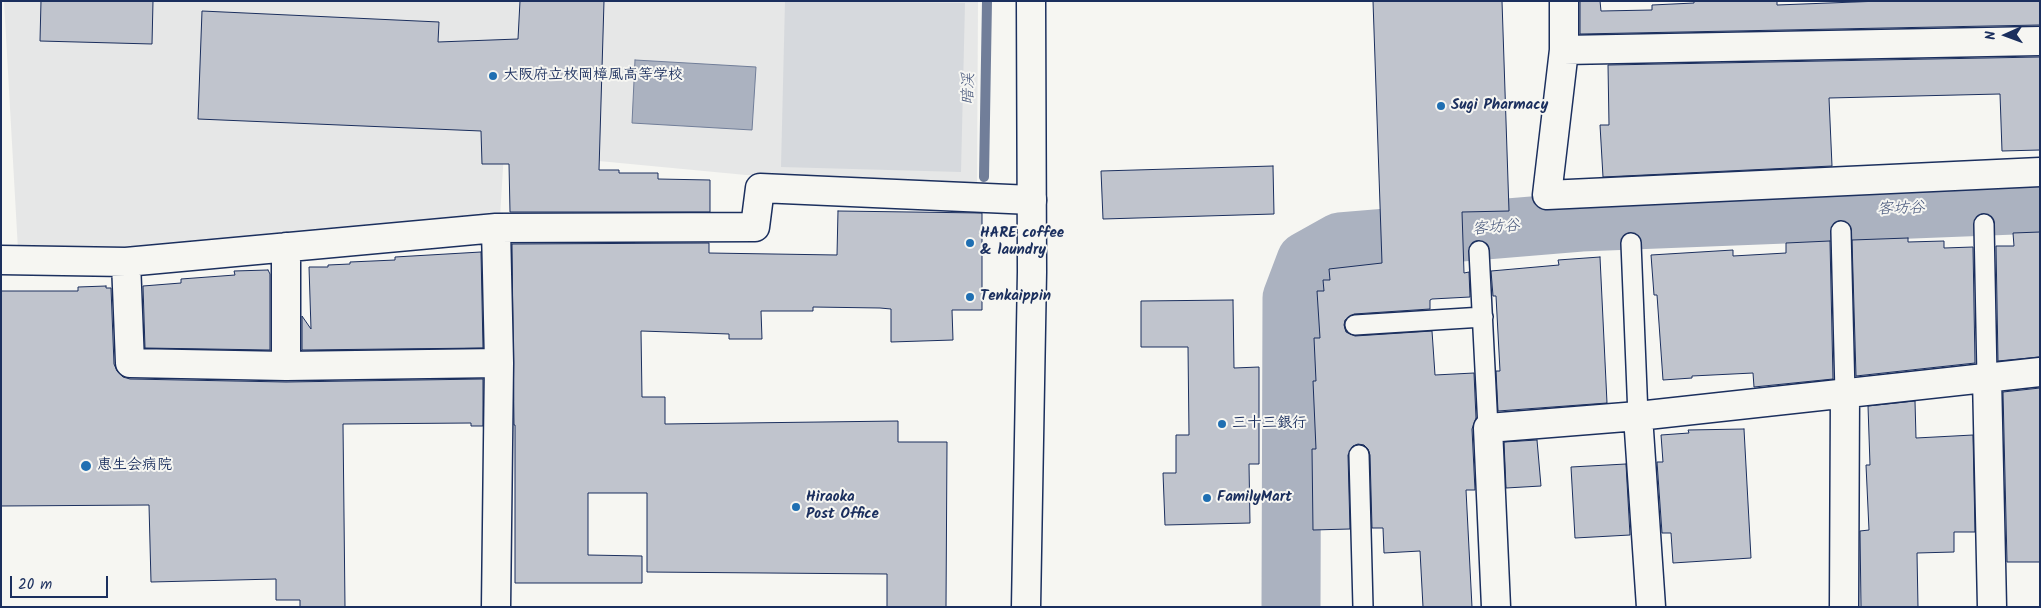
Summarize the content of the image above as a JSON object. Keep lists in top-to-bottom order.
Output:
{
  "water": ["暗渓", "客坊谷"],
  "places": [
    "大阪府立枚岡樟風高等学校",
    "Sugi Pharmacy",
    "HARE coffee & laundry",
    "Tenkaippin",
    "三十三銀行",
    "恵生会病院",
    "FamilyMart",
    "Hiraoka Post Office"
  ],
  "scale_bar": "20 m",
  "north": "left"
}
